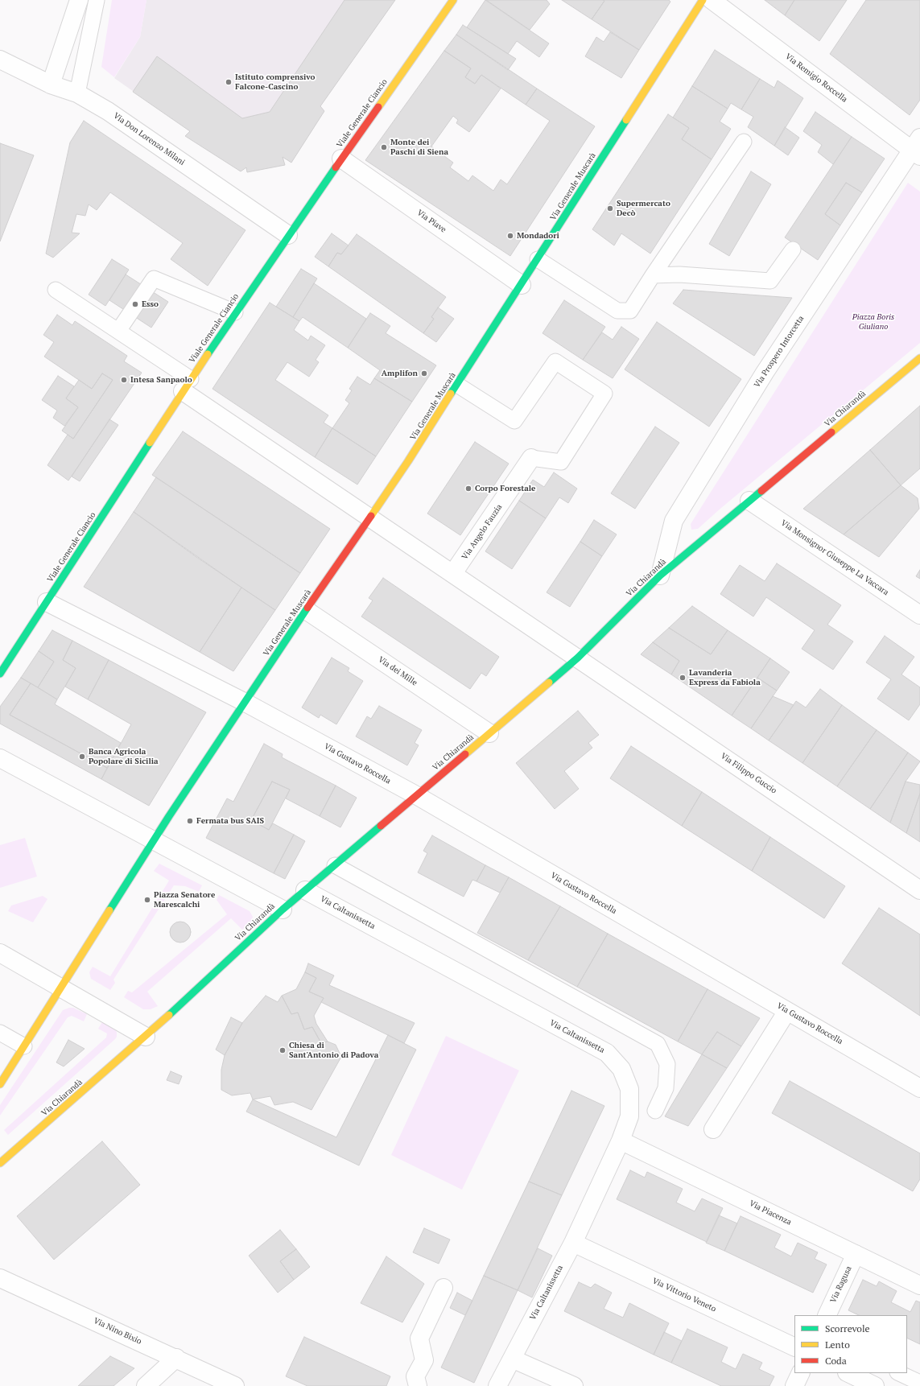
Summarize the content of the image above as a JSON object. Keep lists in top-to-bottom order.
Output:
{
  "streets": {
    "main road": ["Viale Generale Ciancio", "Via Generale Muscarà", "Via Chiarandà"],
    "street": [
      "Via Remigio Roccella",
      "Via Don Lorenzo Milani",
      "Via Piave",
      "Via Prospero Intorcetta",
      "Via Angelo Fauzia",
      "Via Monsignor Giuseppe La Vaccara",
      "Via dei Mille",
      "Via Gustavo Roccella",
      "Via Filippo Guccio",
      "Via Caltanissetta",
      "Via Piacenza",
      "Via Ragusa",
      "Via Vittorio Veneto",
      "Via Nino Bixio"
    ]
  },
  "crossings": [
    ["Via Remigio Roccella", "Via Prospero Intorcetta"],
    ["Viale Generale Ciancio", "Via Don Lorenzo Milani"],
    ["Viale Generale Ciancio", "Via Piave"],
    ["Viale Generale Ciancio", "Via Gustavo Roccella"],
    ["Viale Generale Ciancio", "Via Filippo Guccio"],
    ["Via Generale Muscarà", "Via Piave"],
    ["Via Generale Muscarà", "Via dei Mille"],
    ["Via Generale Muscarà", "Via Gustavo Roccella"],
    ["Via Generale Muscarà", "Via Filippo Guccio"],
    ["Via Prospero Intorcetta", "Via Chiarandà"],
    ["Via Chiarandà", "Via Monsignor Giuseppe La Vaccara"],
    ["Via Chiarandà", "Via dei Mille"],
    ["Via Chiarandà", "Via Gustavo Roccella"],
    ["Via Chiarandà", "Via Filippo Guccio"],
    ["Via Chiarandà", "Via Caltanissetta"],
    ["Via Angelo Fauzia", "Via Filippo Guccio"],
    ["Via Caltanissetta", "Via Piacenza"],
    ["Via Caltanissetta", "Via Vittorio Veneto"],
    ["Via Piacenza", "Via Ragusa"]
  ],
  "parks": ["Piazza Boris Giuliano"],
  "places": [
    "Istituto comprensivo Falcone-Cascino",
    "Monte dei Paschi di Siena",
    "Supermercato Decò",
    "Mondadori",
    "Esso",
    "Amplifon",
    "Intesa Sanpaolo",
    "Corpo Forestale",
    "Lavanderia Express da Fabiola",
    "Banca Agricola Popolare di Sicilia",
    "Fermata bus SAIS",
    "Piazza Senatore Marescalchi",
    "Chiesa di Sant'Antonio di Padova"
  ],
  "legend": ["Scorrevole", "Lento", "Coda"]
}
